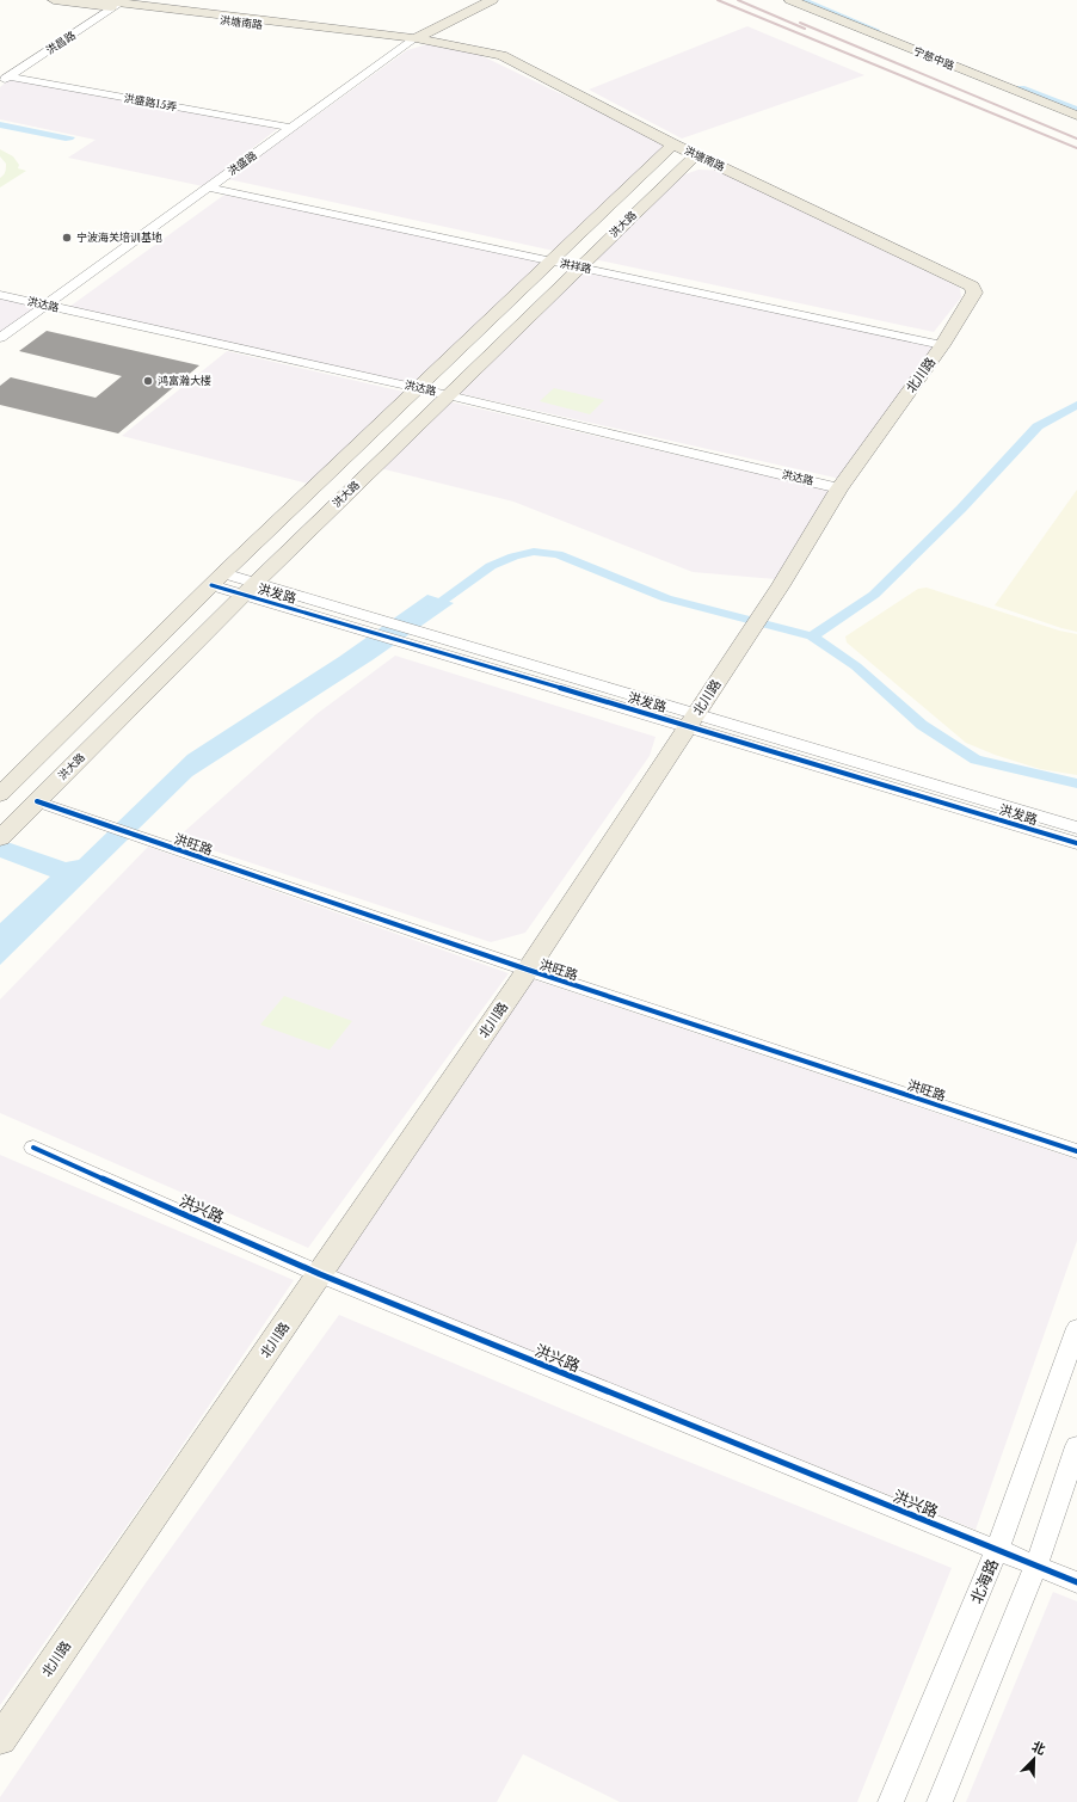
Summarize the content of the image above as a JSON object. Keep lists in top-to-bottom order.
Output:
{
  "streets": {
    "main road": [
      "洪塘南路",
      "宁慈中路",
      "洪盛路",
      "洪大路",
      "北川路"
    ],
    "street": [
      "洪昌路",
      "洪盛路15弄",
      "洪祥路",
      "洪达路",
      "洪发路",
      "洪旺路",
      "洪兴路",
      "北海路"
    ]
  },
  "crossings": [
    ["洪塘南路", "洪昌路"],
    ["洪塘南路", "洪盛路"],
    ["洪塘南路", "洪大路"],
    ["洪塘南路", "北川路"],
    ["洪昌路", "洪盛路15弄"],
    ["洪盛路15弄", "洪盛路"],
    ["洪盛路", "洪祥路"],
    ["洪盛路", "洪达路"],
    ["洪大路", "洪祥路"],
    ["洪大路", "洪达路"],
    ["洪大路", "洪发路"],
    ["洪大路", "洪旺路"],
    ["洪祥路", "北川路"],
    ["洪达路", "北川路"],
    ["北川路", "洪发路"],
    ["北川路", "洪旺路"],
    ["北川路", "洪兴路"],
    ["洪兴路", "北海路"]
  ],
  "places": ["宁波海关培训基地", "鸿富瀚大楼"],
  "north": "top right"
}
